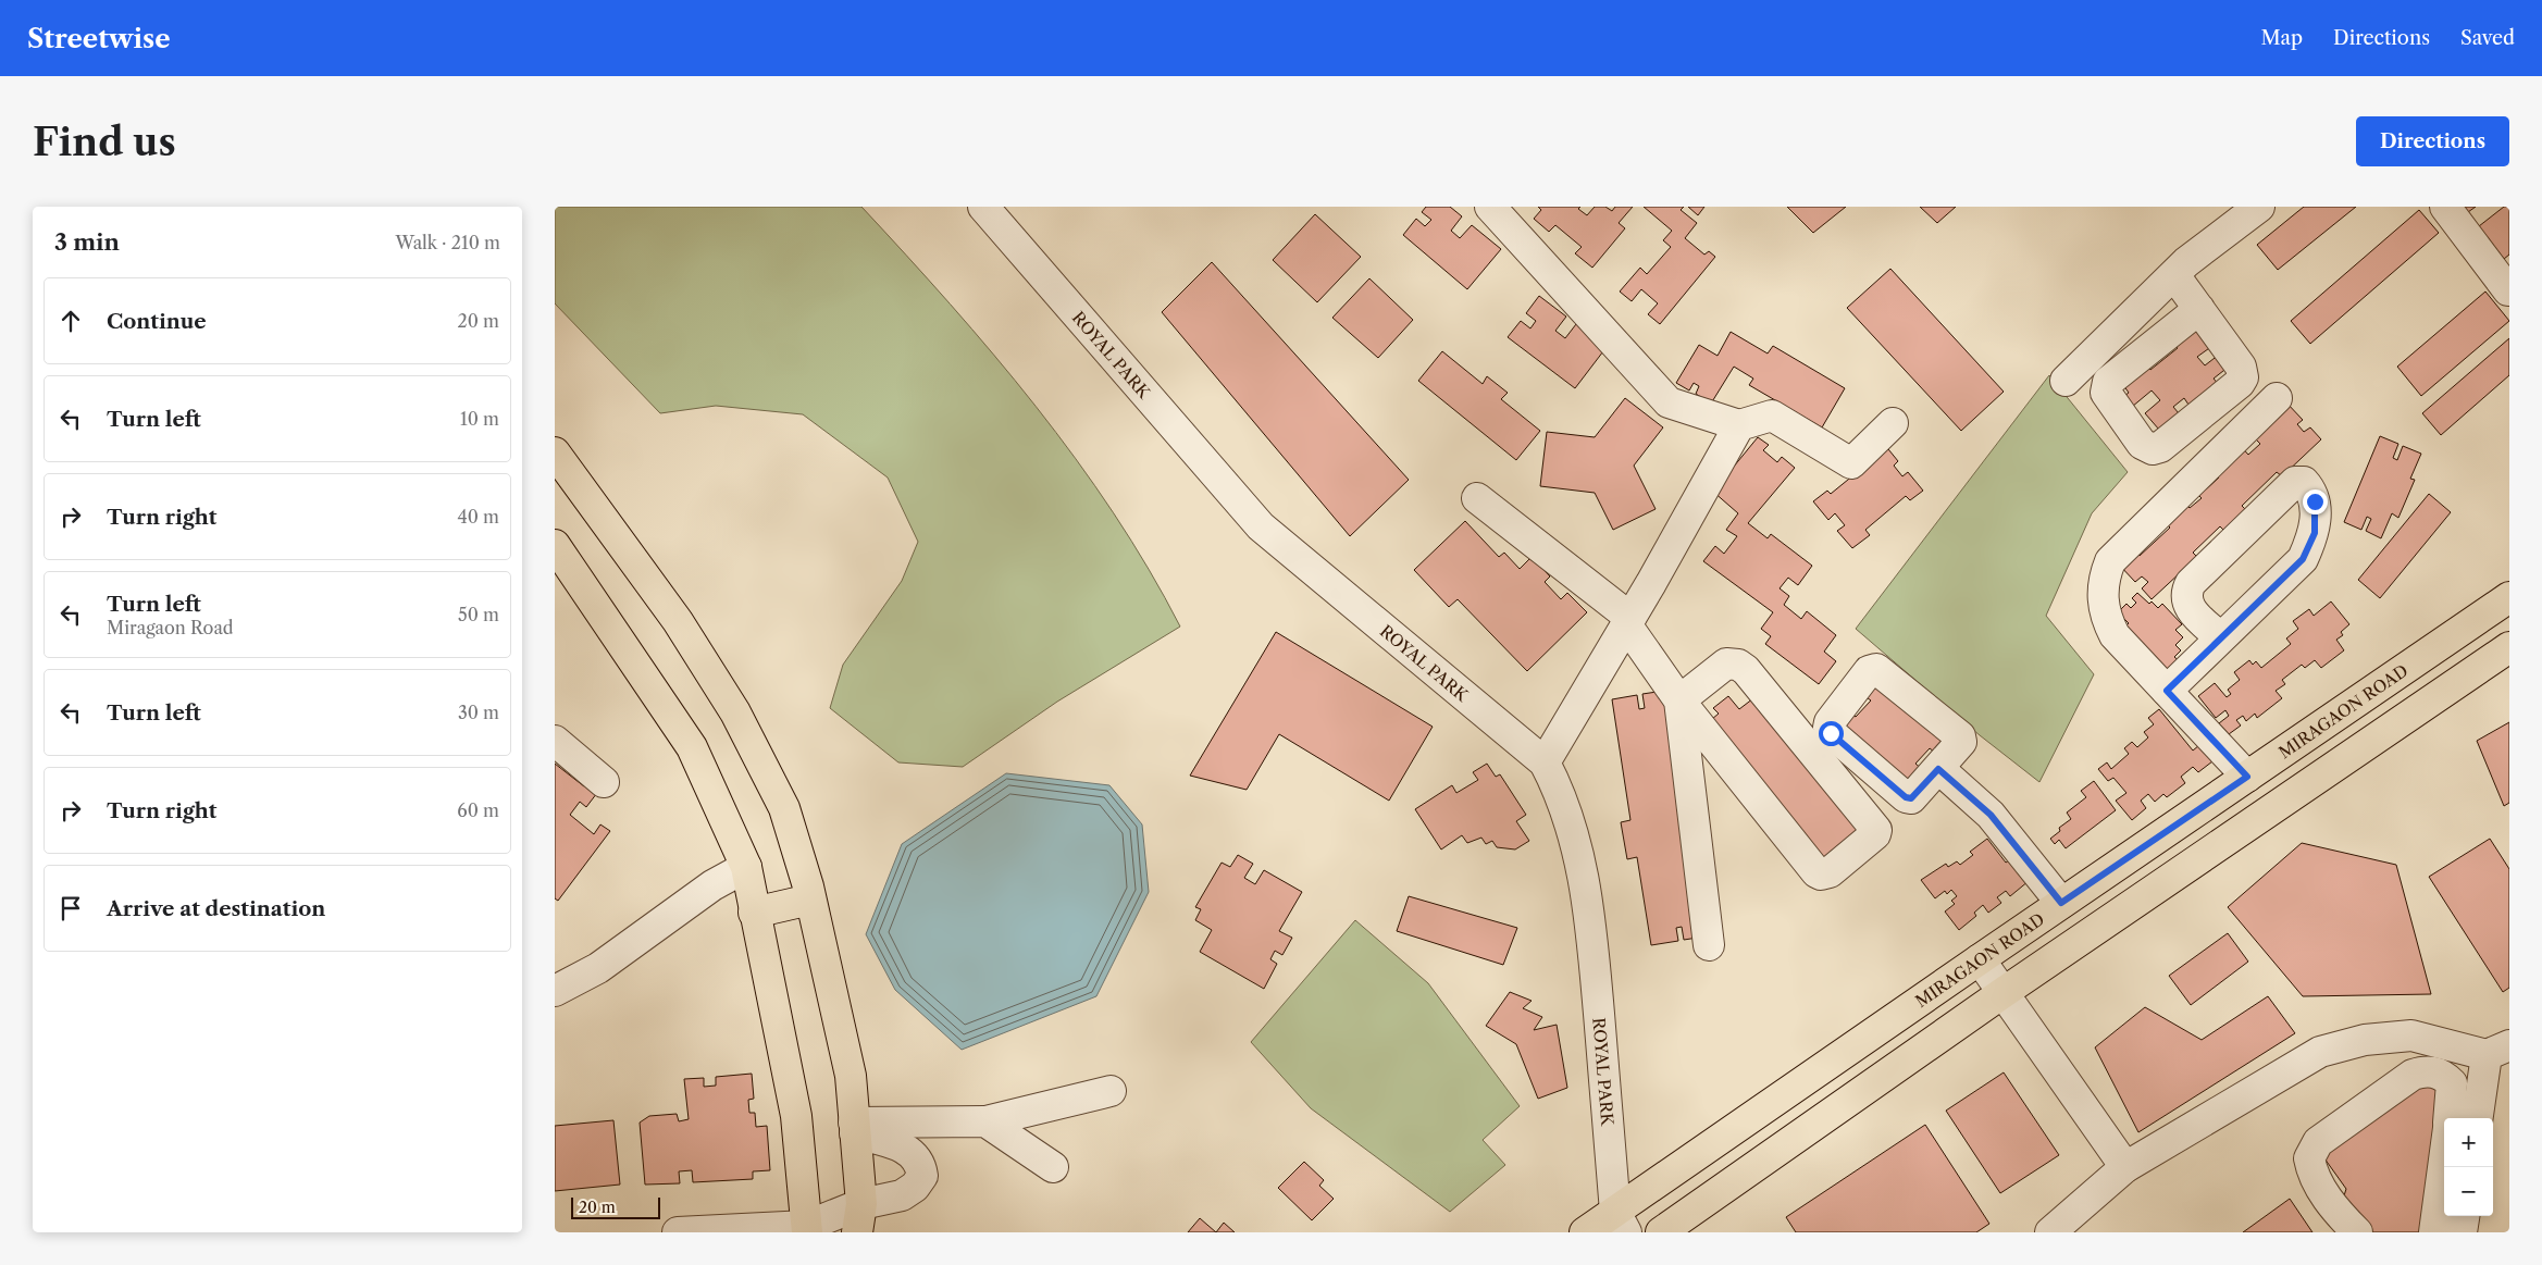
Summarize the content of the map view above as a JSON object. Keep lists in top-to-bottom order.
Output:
{
  "streets": {
    "main road": ["MIRAGAON ROAD"],
    "street": ["ROYAL PARK"]
  },
  "crossings": [
    ["ROYAL PARK", "MIRAGAON ROAD"]
  ],
  "scale_bar": "20 m",
  "page": {
    "header": "Streetwise",
    "nav": ["Map", "Directions", "Saved"],
    "buttons": "Directions",
    "title": "Find us",
    "heading": ["3 min", "Walk · 210 m"],
    "list": [
      ["Continue", "20 m"],
      ["Turn left", "10 m"],
      ["Turn right", "40 m"],
      ["Turn left", "Miragaon Road", "50 m"],
      ["Turn left", "30 m"],
      ["Turn right", "60 m"],
      "Arrive at destination"
    ],
    "map_buttons": ["+", "−"],
    "scale": "20 m"
  }
}
